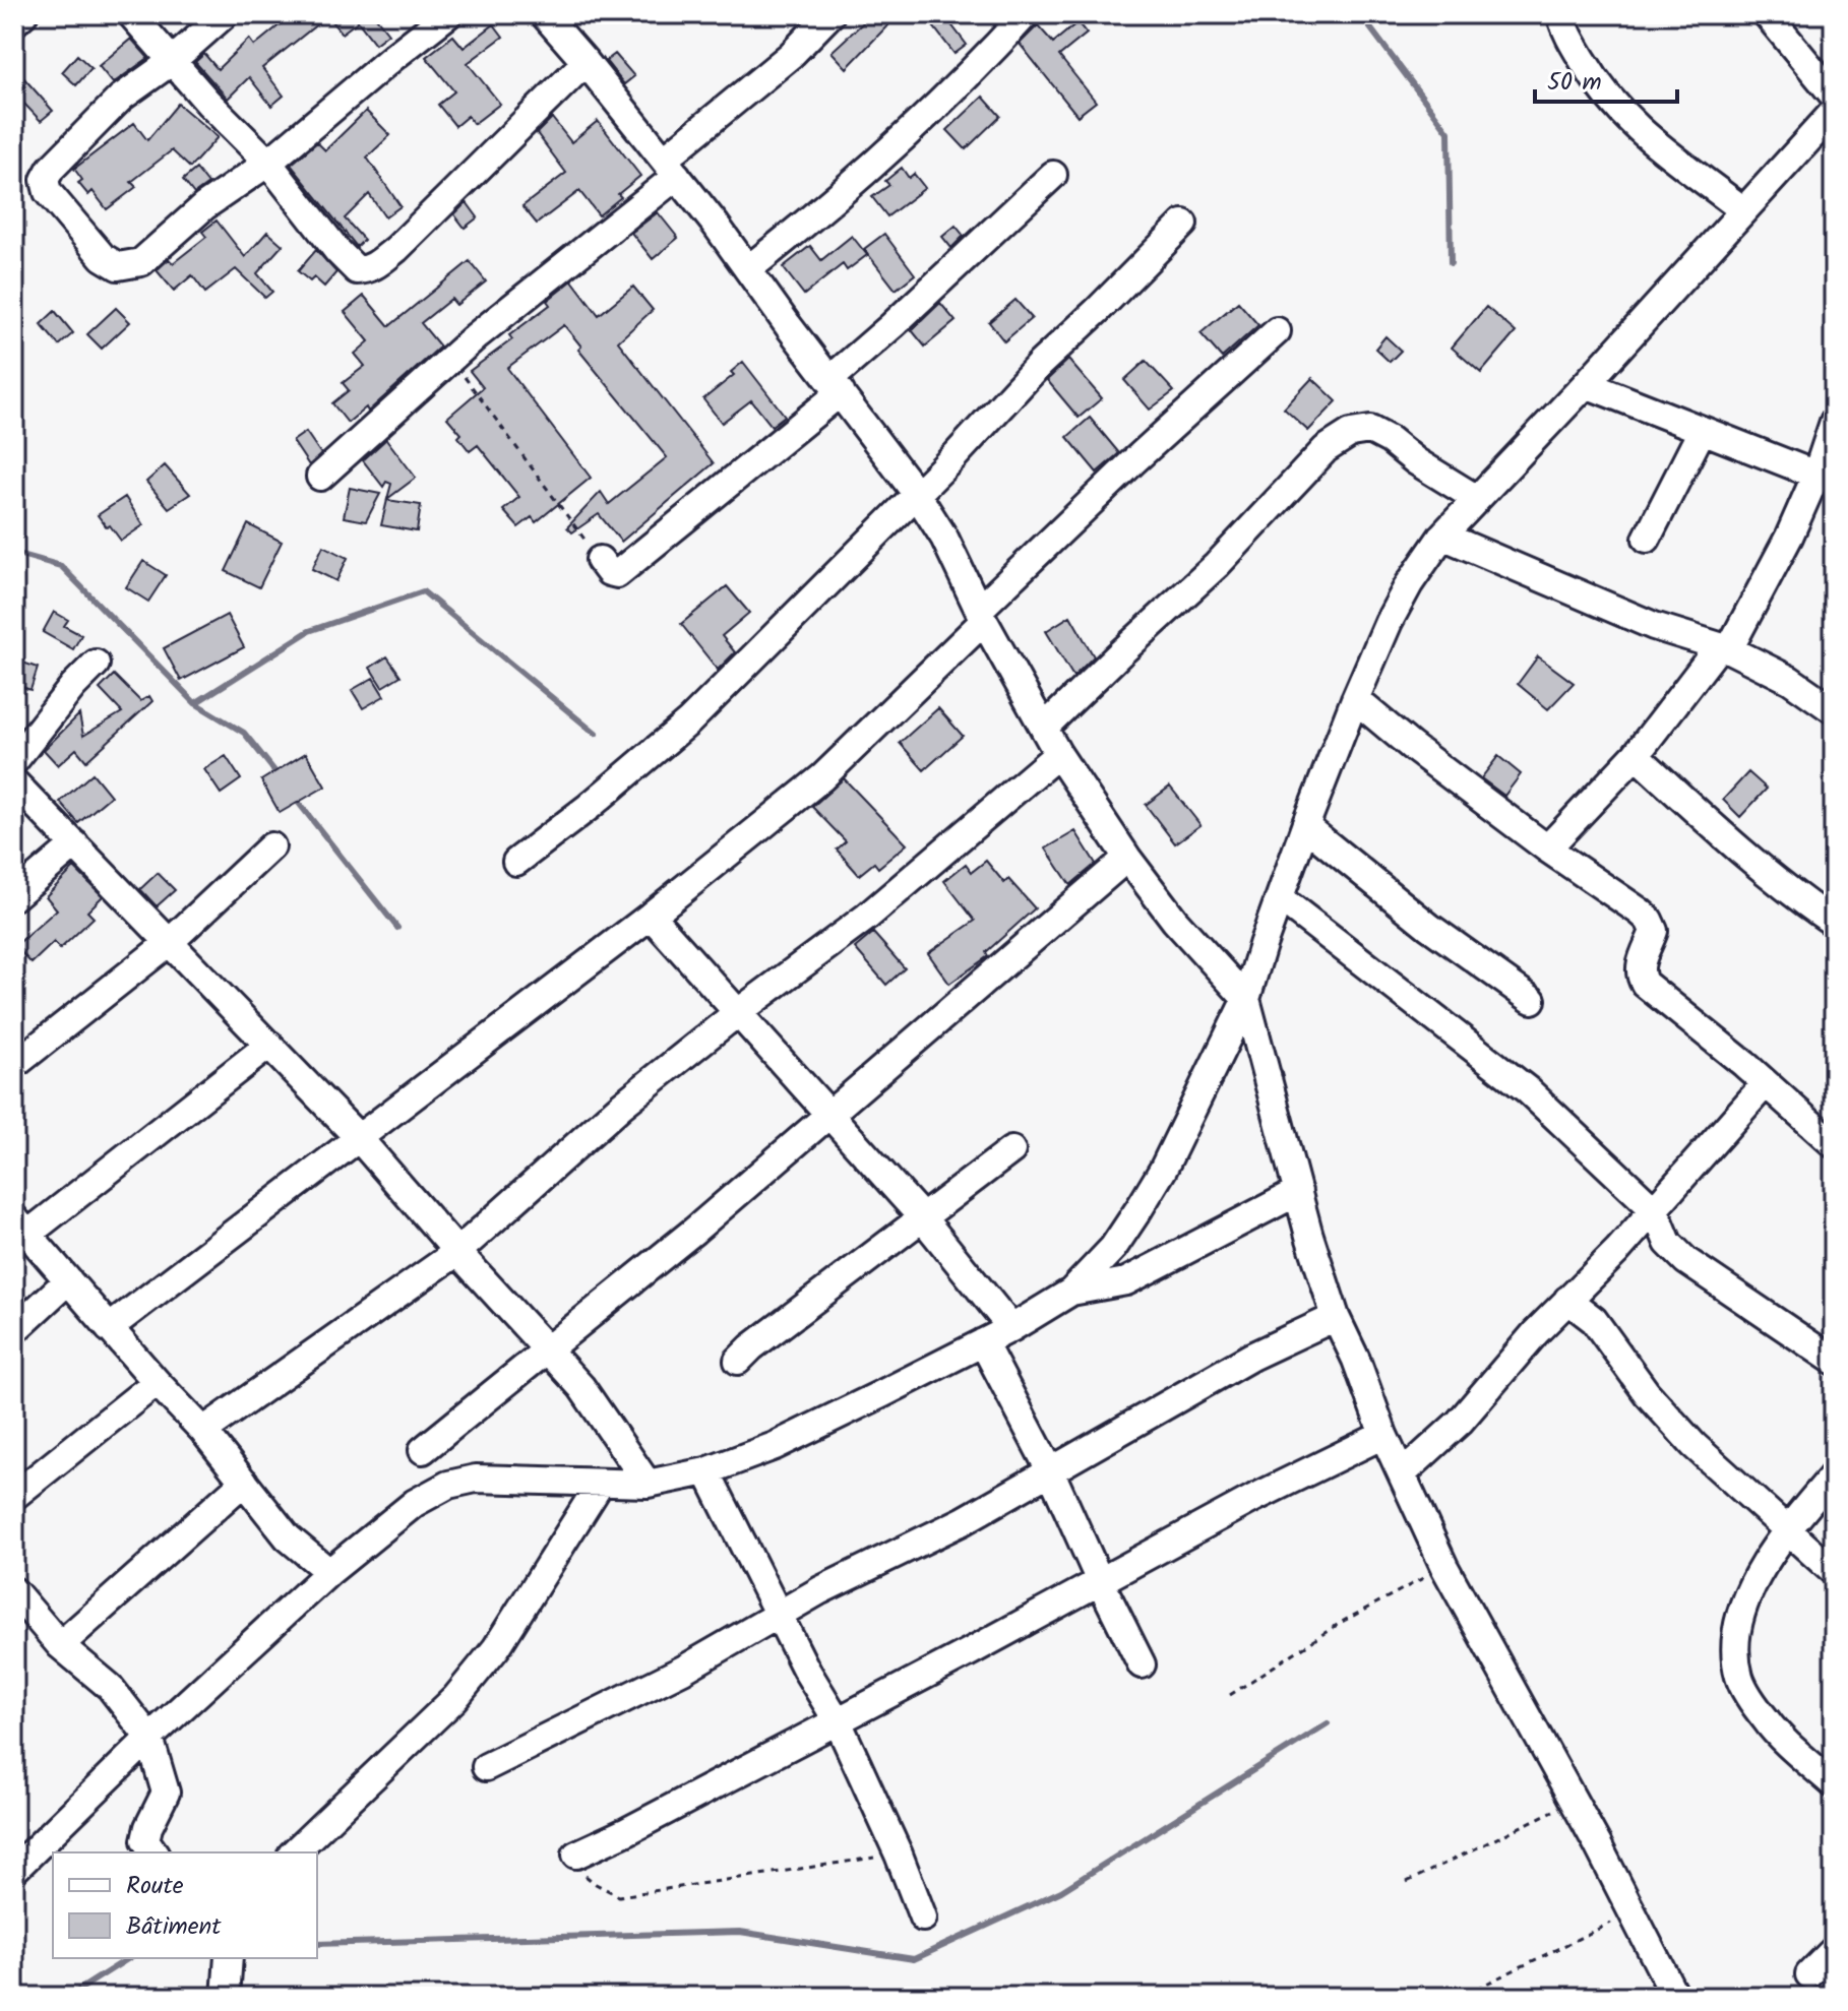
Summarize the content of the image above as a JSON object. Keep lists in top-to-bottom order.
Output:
{
  "legend": ["Route", "Bâtiment"],
  "scale_bar": "50 m"
}
